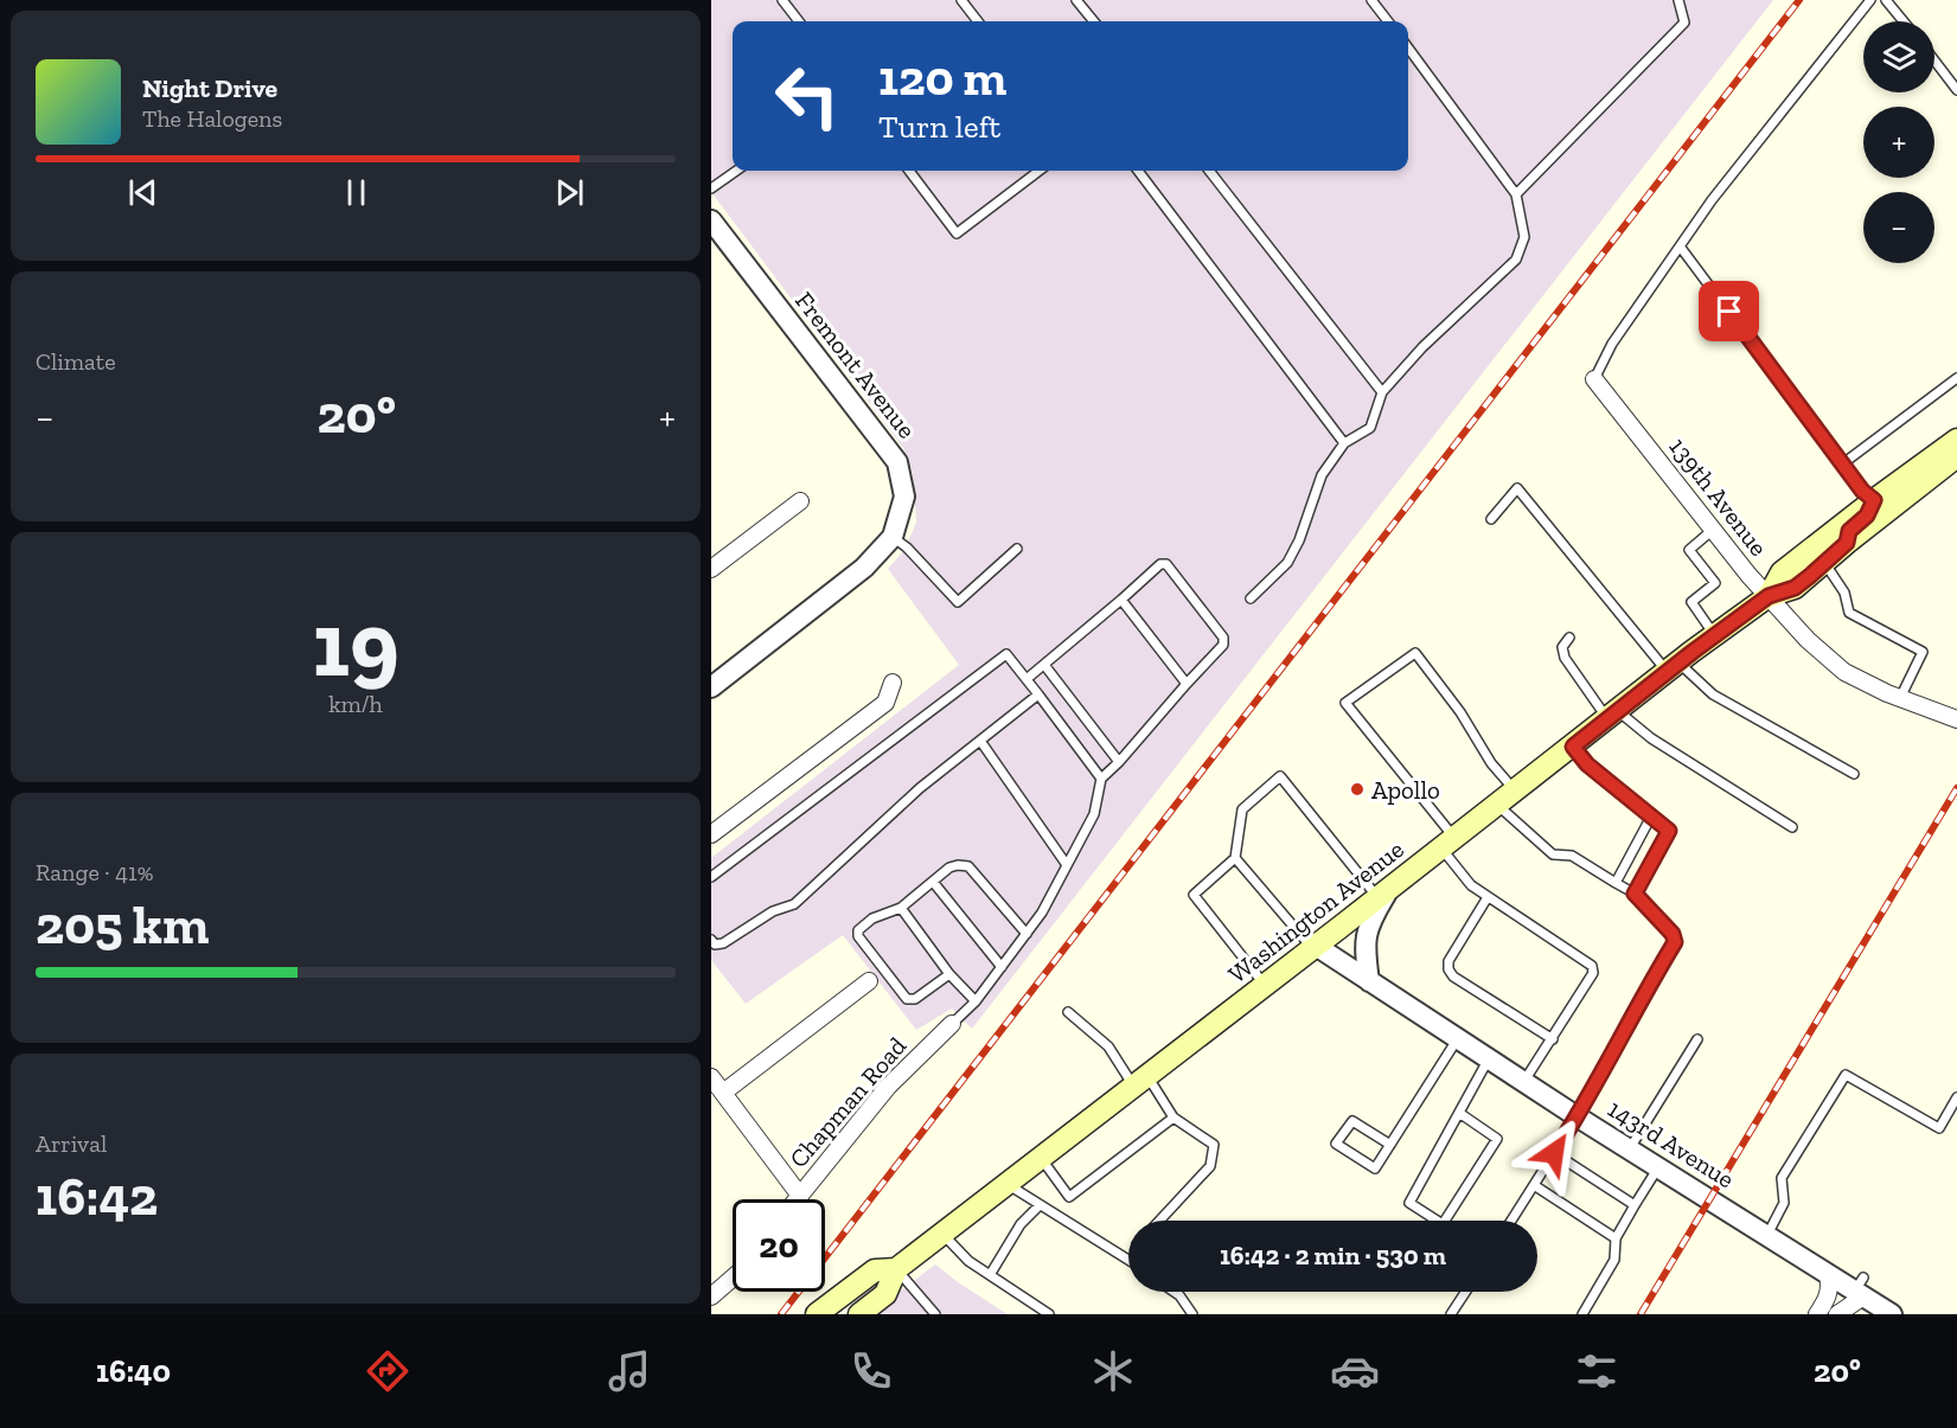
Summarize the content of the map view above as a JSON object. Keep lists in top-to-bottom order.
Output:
{
  "streets": {
    "main road": ["Washington Avenue"],
    "street": [
      "Fremont Avenue",
      "139th Avenue",
      "Chapman Road",
      "143rd Avenue"
    ]
  },
  "crossings": [
    ["139th Avenue", "Washington Avenue"],
    ["Washington Avenue", "143rd Avenue"]
  ],
  "places": ["Apollo"],
  "page": {
    "map_buttons": ["+", "−"],
    "turn": ["120 m", "Turn left"],
    "song": ["Night Drive", "The Halogens"],
    "tile": [
      "Climate",
      ["19", "km/h"],
      ["Range · 41%", "205 km"],
      ["Arrival", "16:42"]
    ],
    "heat": ["−", "20°", "+"],
    "limit": "20",
    "trip": "16:42 · 2 min · 530 m",
    "tabs": ["16:40", "20°"]
  }
}
